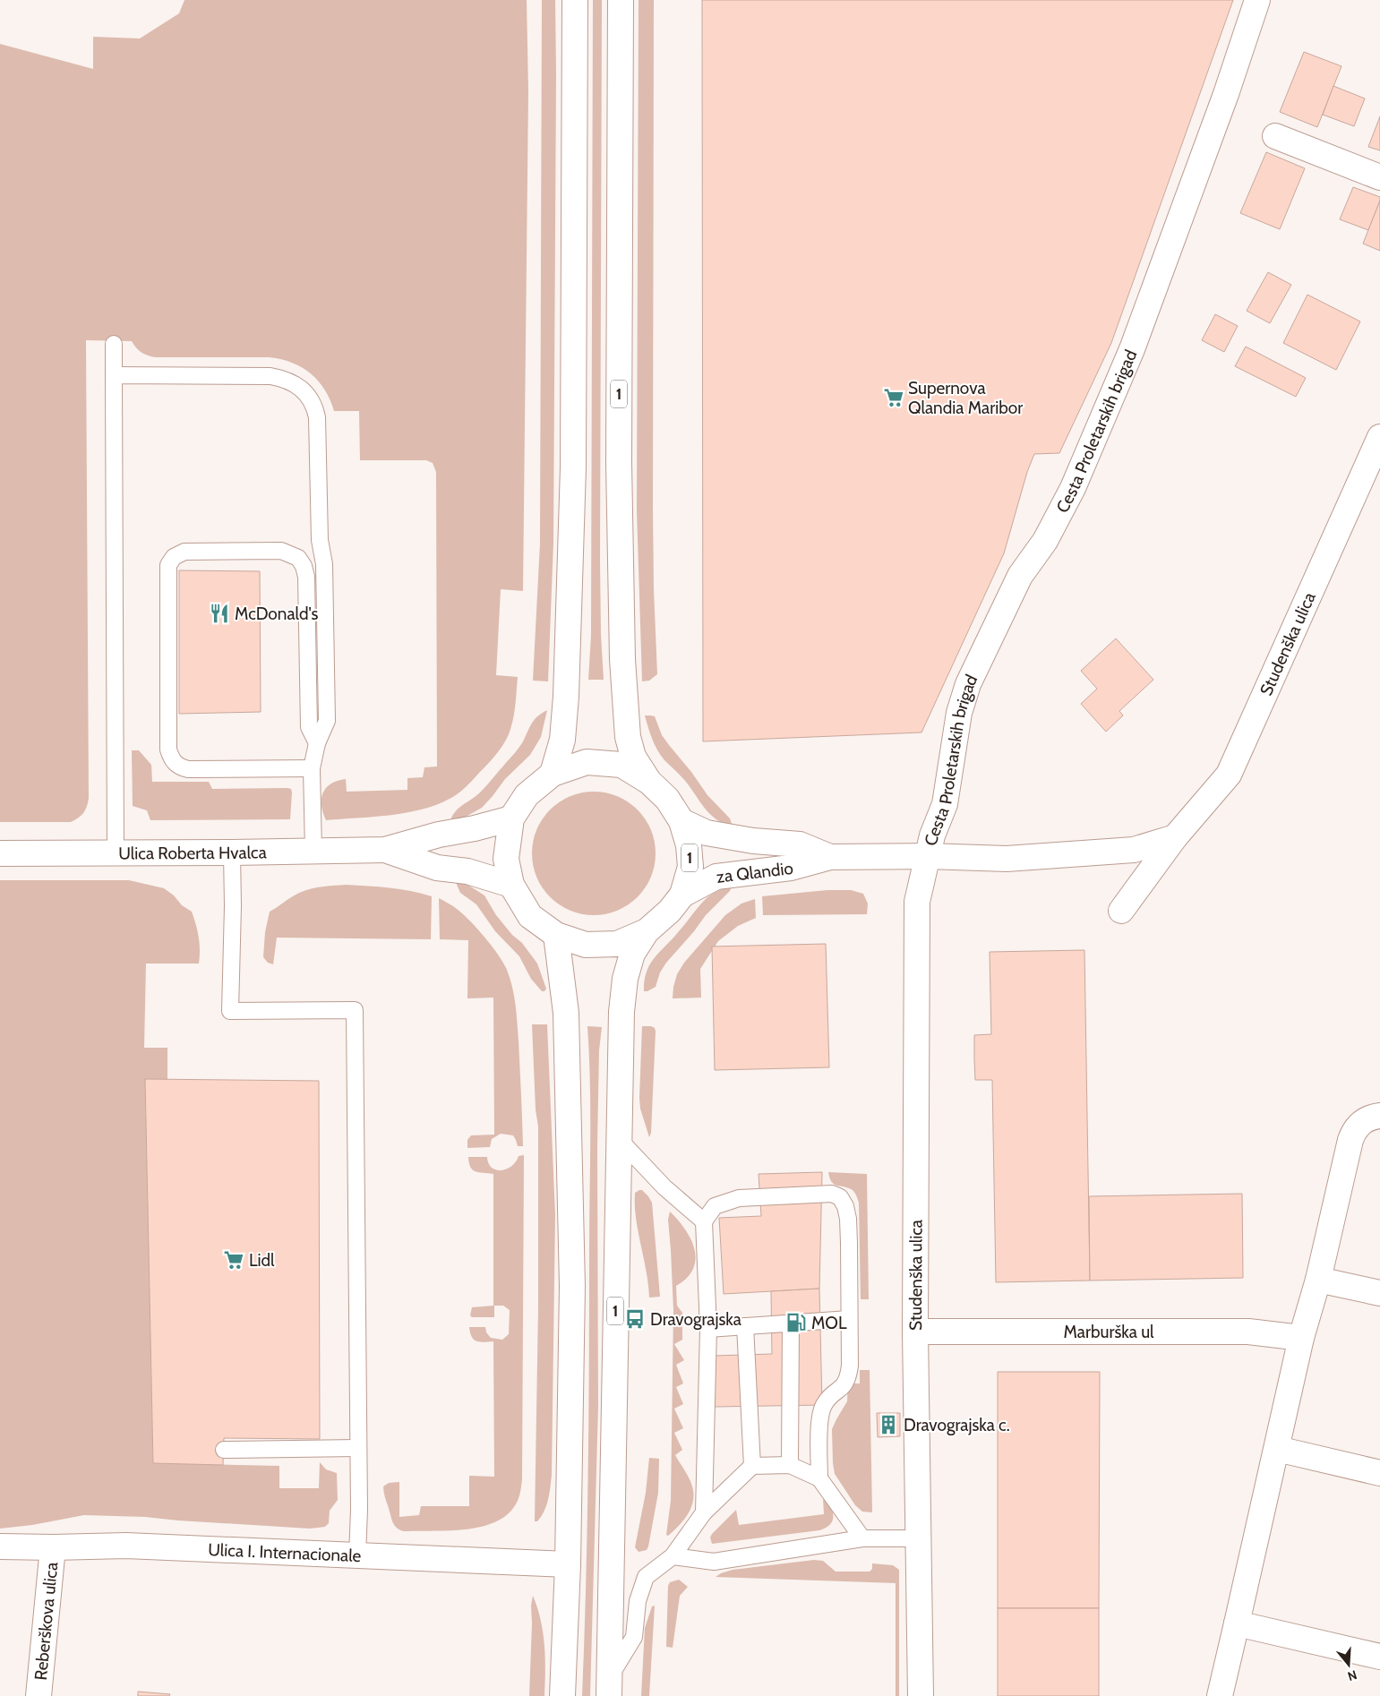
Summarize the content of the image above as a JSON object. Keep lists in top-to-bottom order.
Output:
{
  "streets": {
    "street": [
      "1",
      "Cesta Proletarskih brigad",
      "Studenška ulica",
      "Ulica Roberta Hvalca",
      "za Qlandio",
      "Marburška ul",
      "Ulica I. Internacionale",
      "Reberškova ulica"
    ]
  },
  "crossings": [
    ["1", "za Qlandio"],
    ["Cesta Proletarskih brigad", "Studenška ulica"],
    ["Cesta Proletarskih brigad", "za Qlandio"],
    ["Studenška ulica", "za Qlandio"],
    ["Studenška ulica", "Marburška ul"],
    ["Ulica I. Internacionale", "Reberškova ulica"]
  ],
  "places": {
    "supermarket": ["Supernova Qlandia Maribor", "Lidl"],
    "restaurant": ["McDonald's"],
    "bus stop": ["Dravograjska"],
    "fuel station": ["MOL"],
    "building": ["Dravograjska c."]
  },
  "north": "bottom"
}
